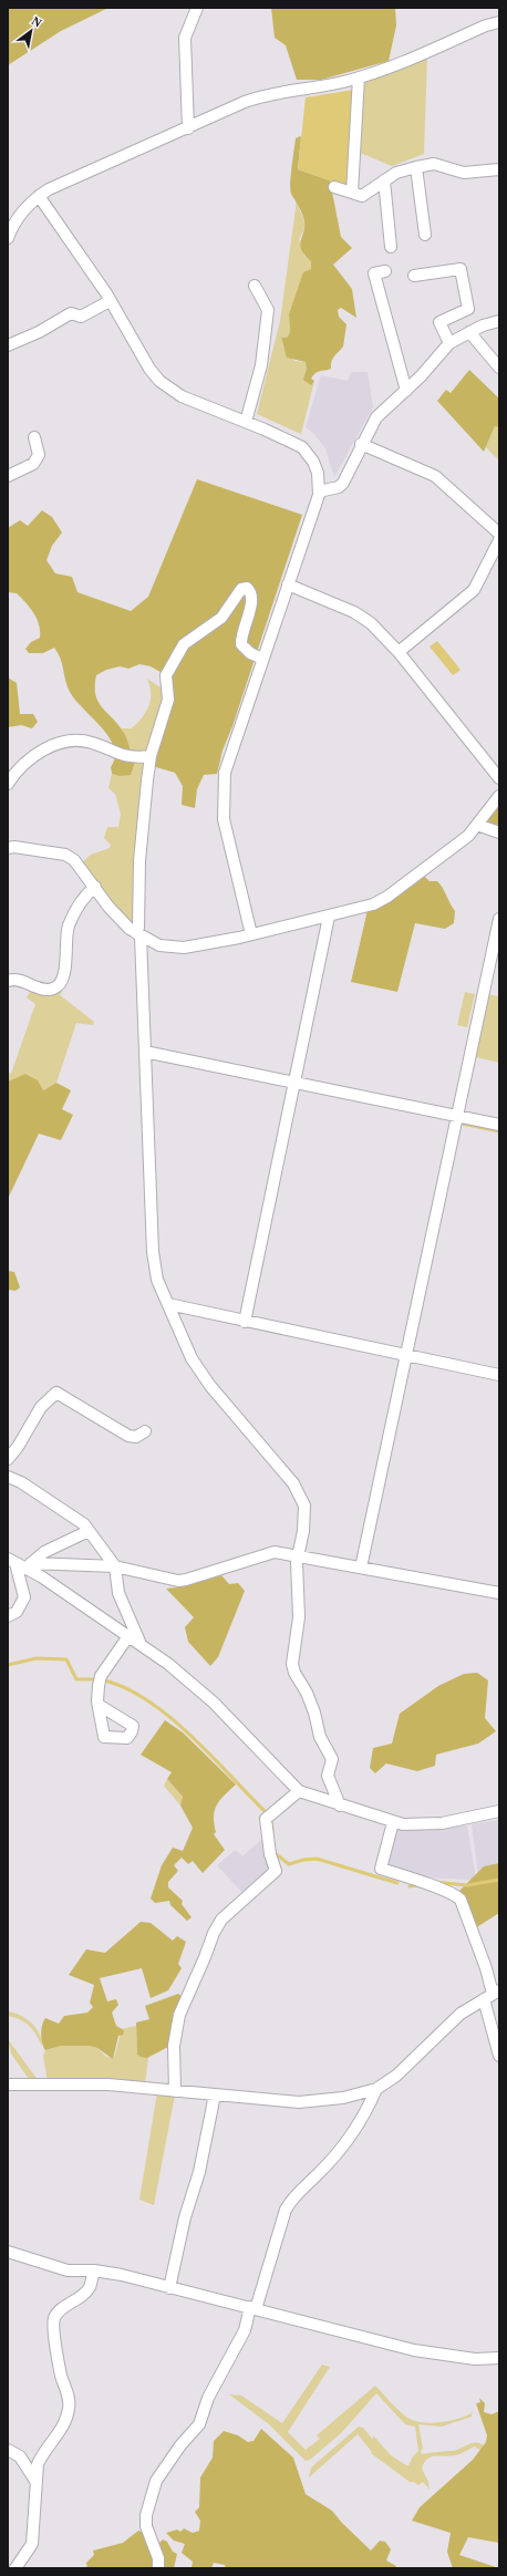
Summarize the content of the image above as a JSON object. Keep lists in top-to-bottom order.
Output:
{
  "north": "top right"
}
